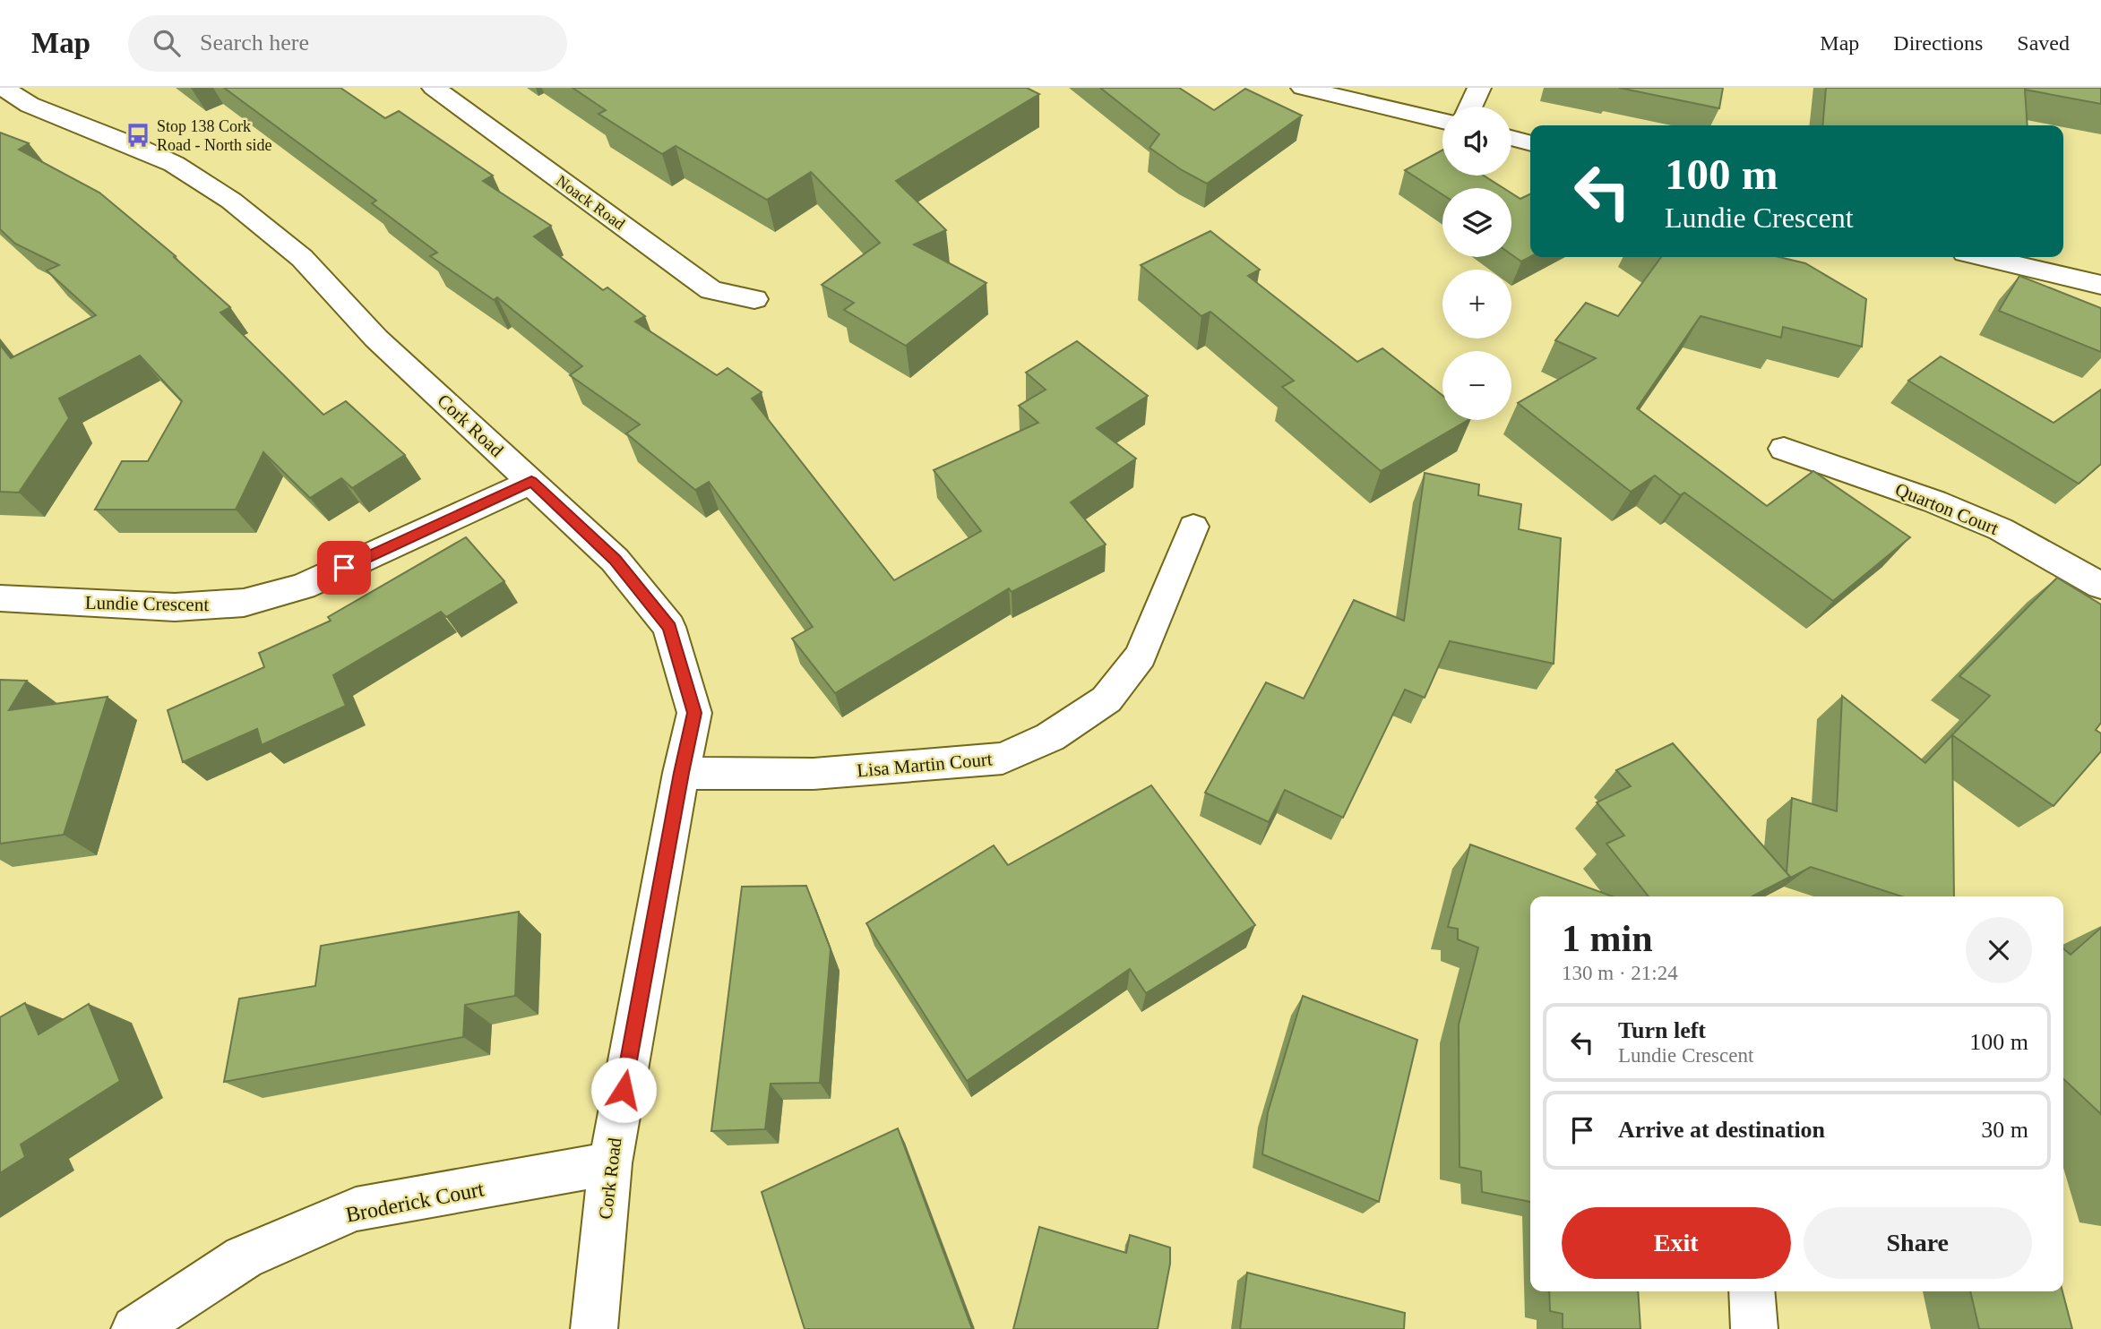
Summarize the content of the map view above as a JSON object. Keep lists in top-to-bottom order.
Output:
{
  "streets": {
    "street": [
      "Noack Road",
      "Cork Road",
      "Quarton Court",
      "Lundie Crescent",
      "Lisa Martin Court",
      "Broderick Court"
    ]
  },
  "crossings": [
    ["Cork Road", "Lundie Crescent"],
    ["Cork Road", "Lisa Martin Court"],
    ["Cork Road", "Broderick Court"]
  ],
  "places": {
    "bus stop": ["Stop 138 Cork Road - North side"]
  },
  "page": {
    "header": "Map",
    "search": "Search here",
    "nav": ["Map", "Directions", "Saved"],
    "map_buttons": ["+", "−"],
    "turn": ["100 m", "Lundie Crescent"],
    "heading": ["1 min", "130 m · 21:24"],
    "list": [
      {
        "name": "Turn left",
        "note": "Lundie Crescent",
        "value": "100 m"
      },
      {
        "name": "Arrive at destination",
        "value": "30 m"
      }
    ],
    "buttons": ["Exit", "Share"]
  }
}
